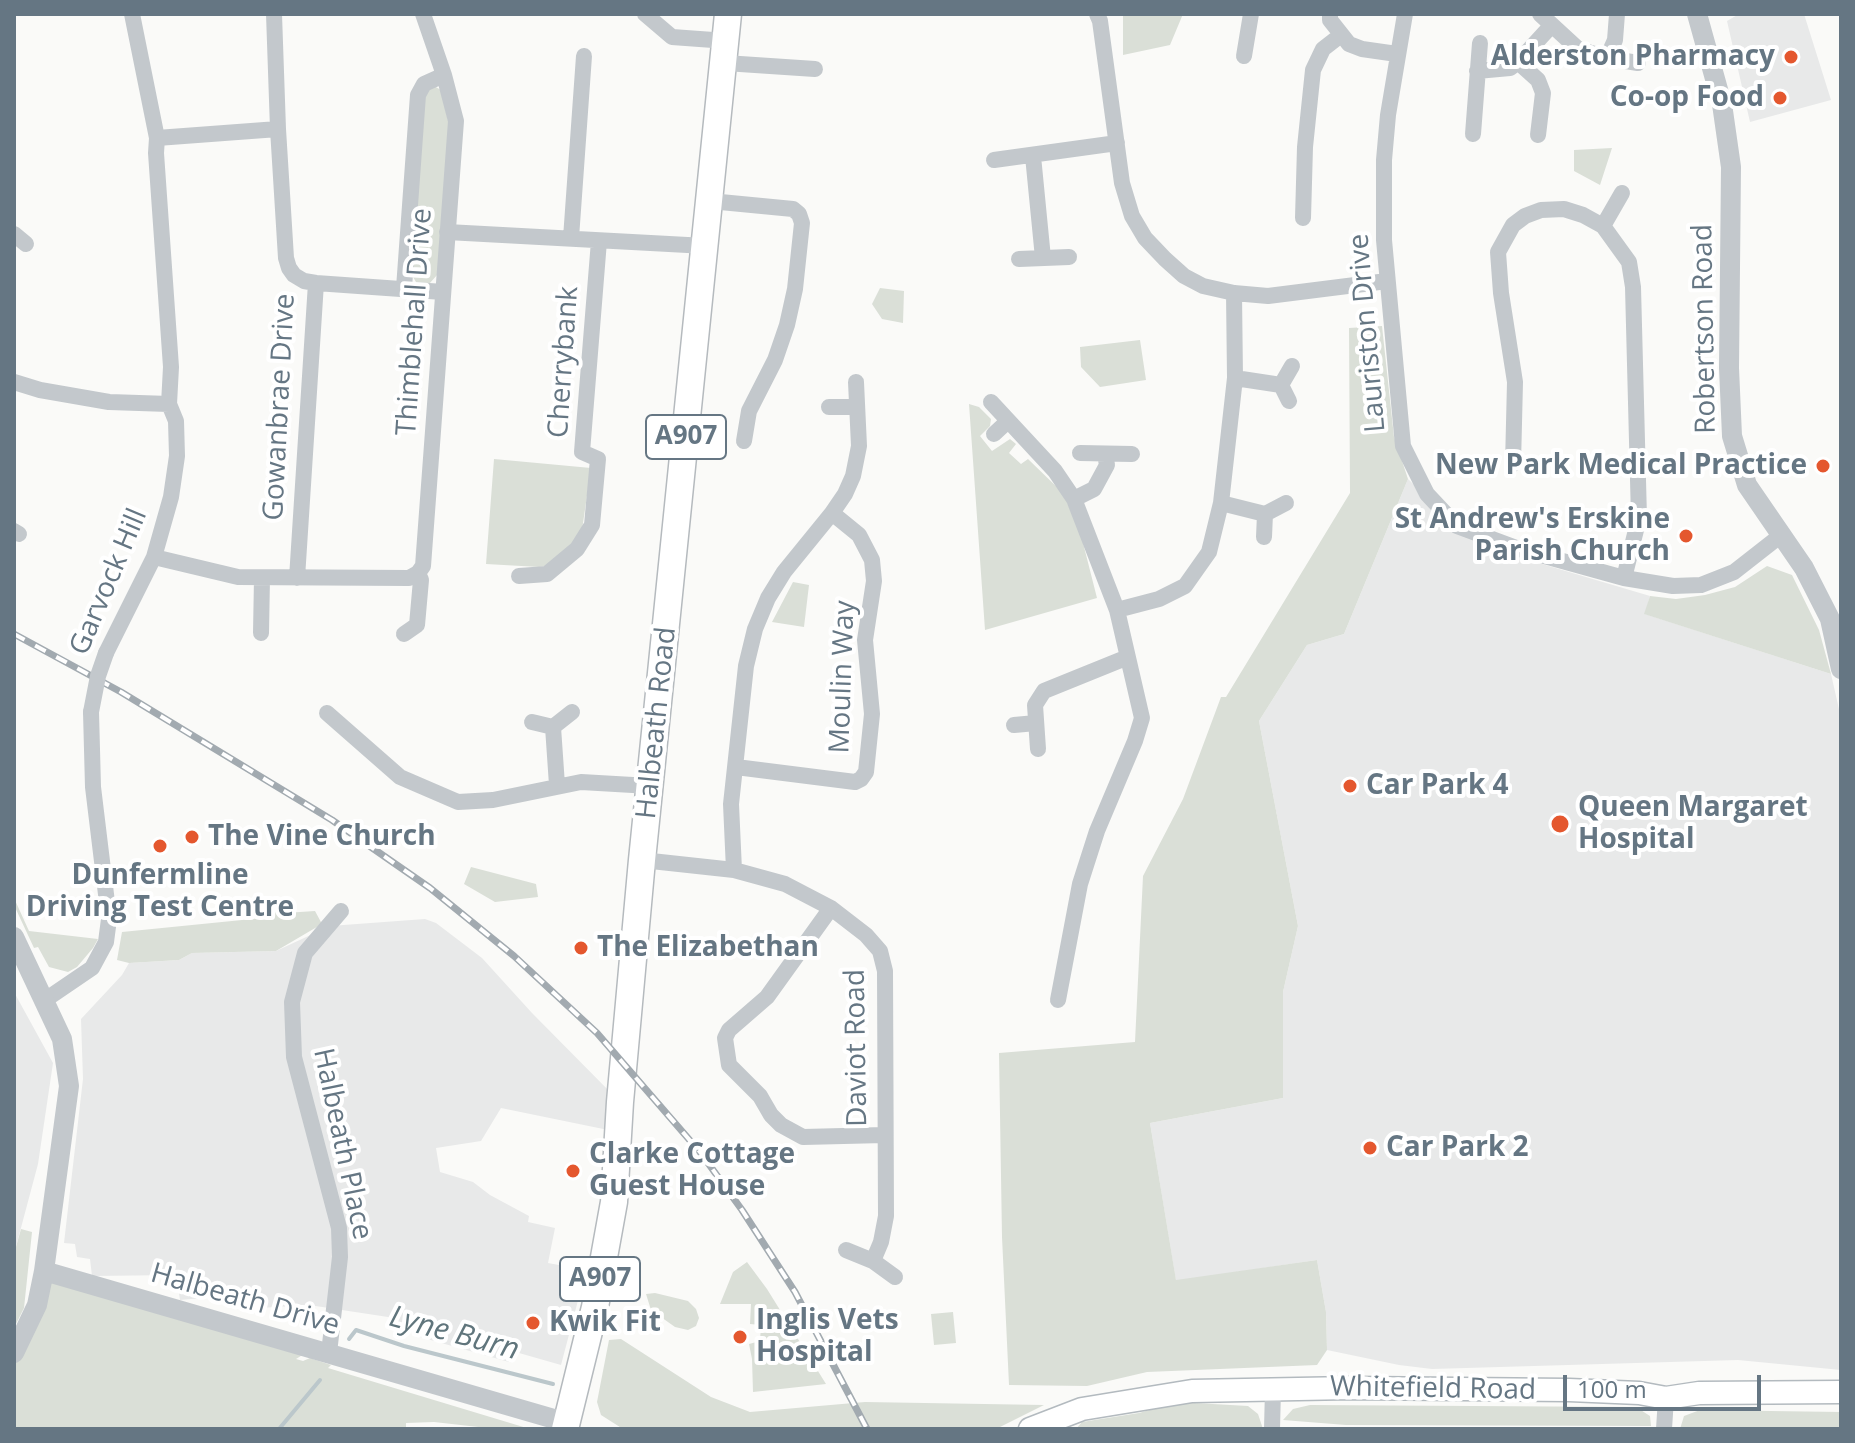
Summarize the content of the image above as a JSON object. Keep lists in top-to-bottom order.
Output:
{
  "streets": {
    "main road": ["A907", "Halbeath Road", "Whitefield Road"],
    "street": [
      "Thimblehall Drive",
      "Robertson Road",
      "Lauriston Drive",
      "Cherrybank",
      "Gowanbrae Drive",
      "Garvock Hill",
      "Moulin Way",
      "Daviot Road",
      "Halbeath Place",
      "Halbeath Drive"
    ]
  },
  "crossings": [
    ["Robertson Road", "Lauriston Drive"],
    ["Halbeath Road", "Daviot Road"],
    ["Halbeath Road", "Halbeath Drive"],
    ["Halbeath Place", "Halbeath Drive"]
  ],
  "water": ["Lyne Burn"],
  "places": [
    "Alderston Pharmacy",
    "Co-op Food",
    "New Park Medical Practice",
    "St Andrew's Erskine Parish Church",
    "Car Park 4",
    "Queen Margaret Hospital",
    "The Vine Church",
    "Dunfermline Driving Test Centre",
    "The Elizabethan",
    "Car Park 2",
    "Clarke Cottage Guest House",
    "Kwik Fit",
    "Inglis Vets Hospital"
  ],
  "scale_bar": "100 m"
}
